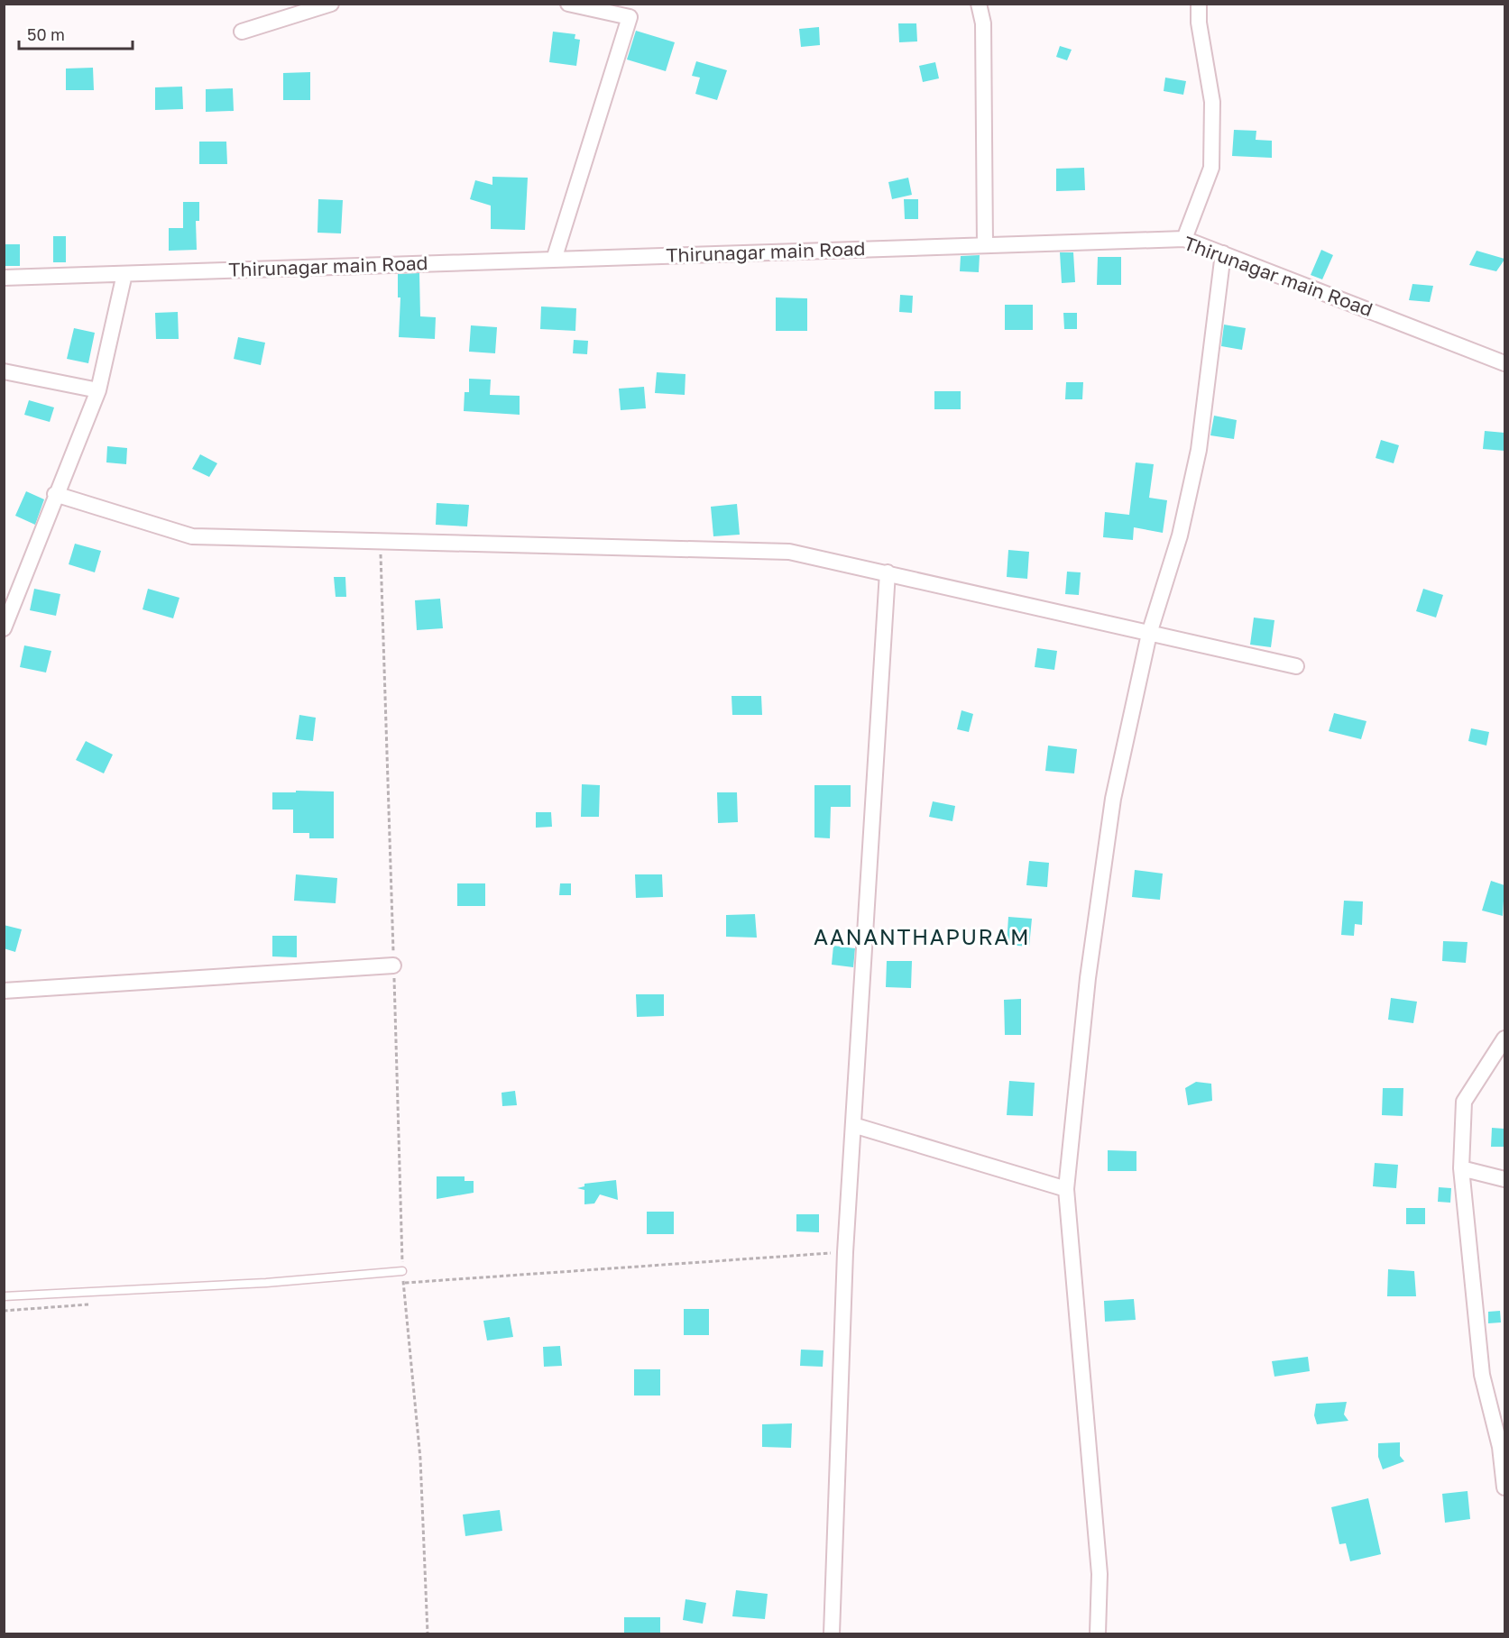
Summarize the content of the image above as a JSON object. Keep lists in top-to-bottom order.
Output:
{
  "streets": {
    "street": ["Thirunagar main Road"]
  },
  "districts": ["AANANTHAPURAM"],
  "scale_bar": "50 m"
}
